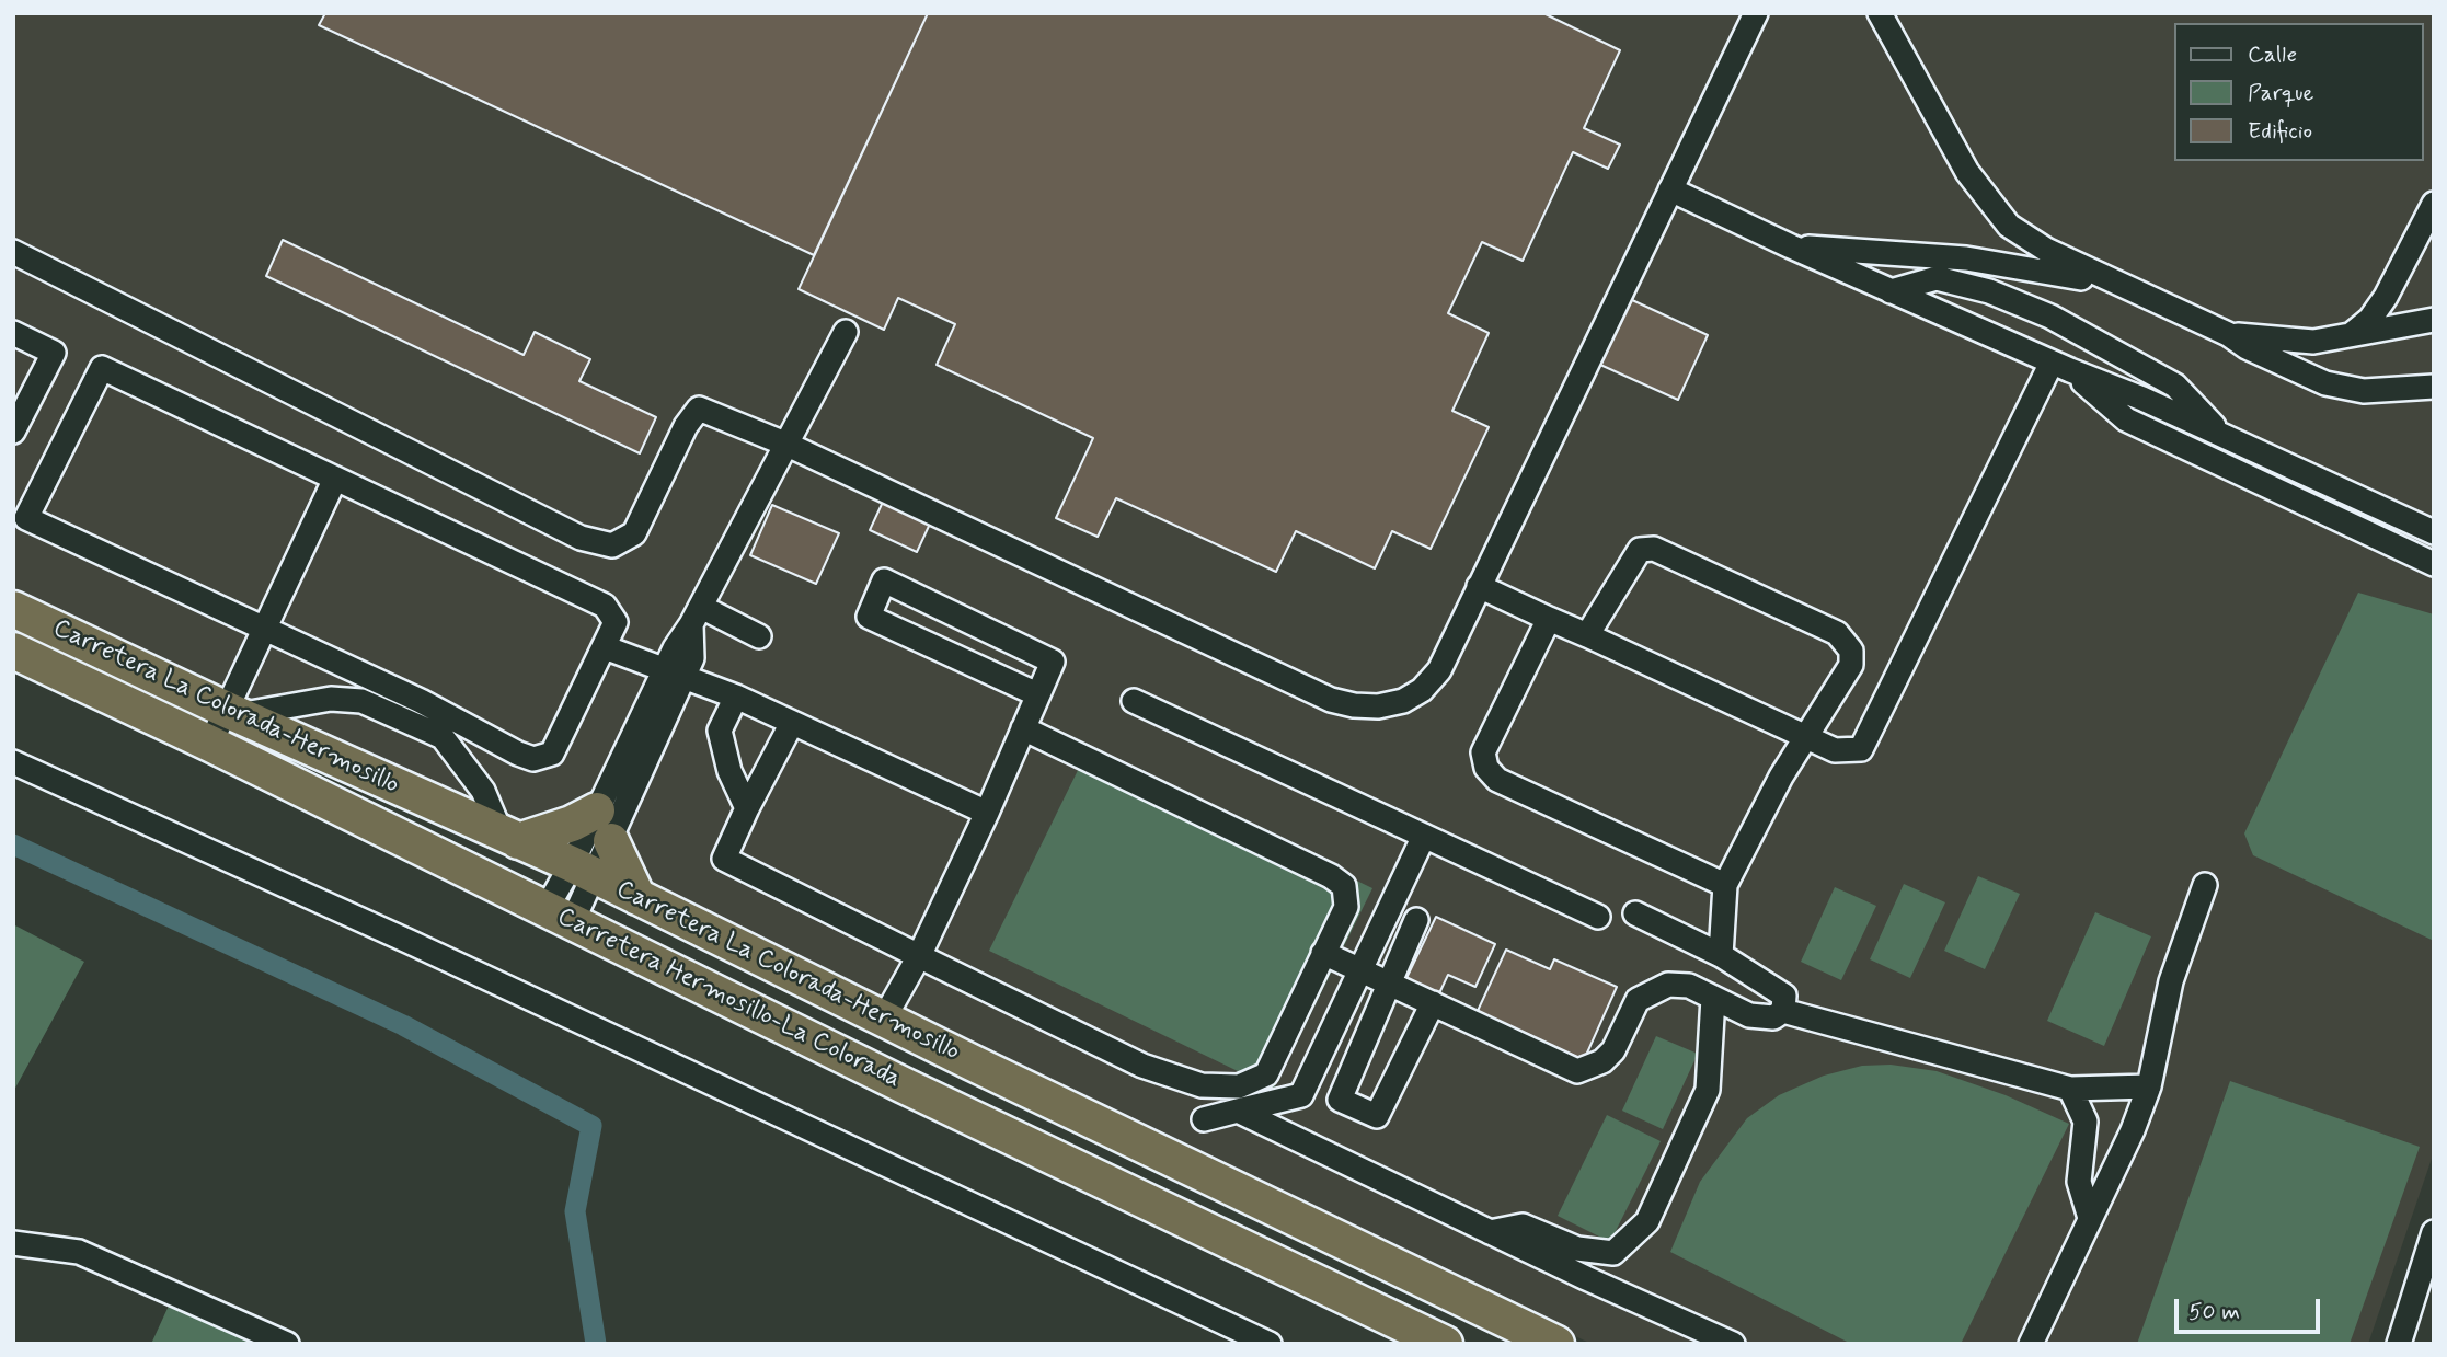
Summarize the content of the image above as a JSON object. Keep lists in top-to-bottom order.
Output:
{
  "streets": {
    "highway": ["Carretera La Colorada-Hermosillo", "Carretera Hermosillo-La Colorada"]
  },
  "legend": ["Calle", "Parque", "Edificio"],
  "scale_bar": "50 m"
}
